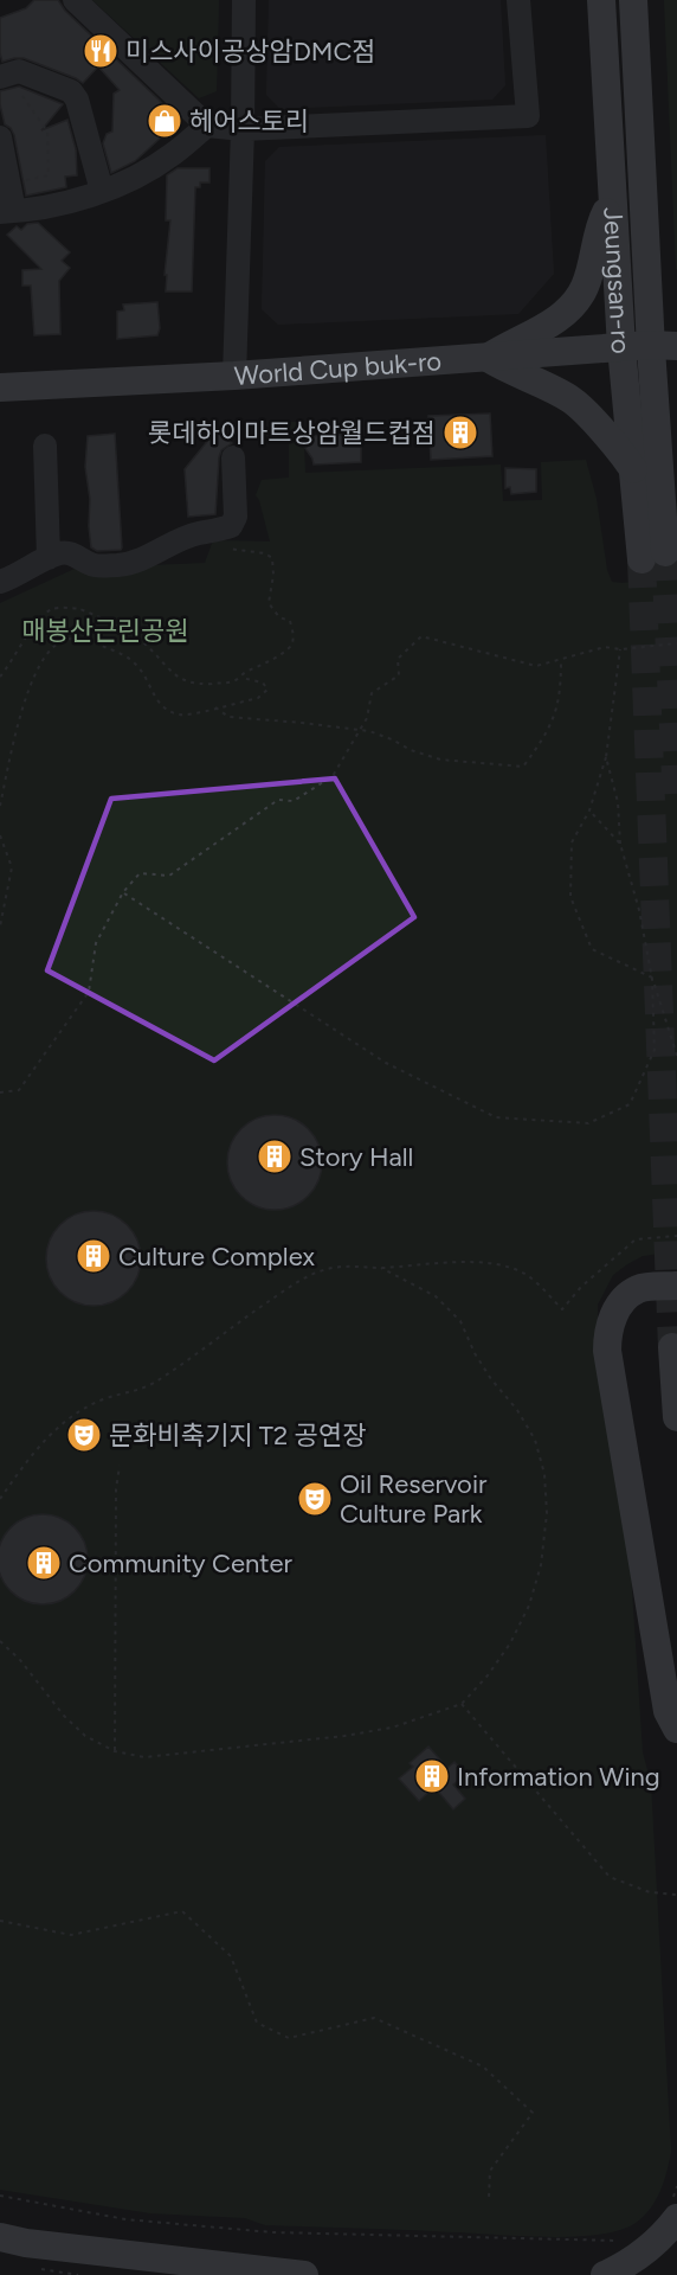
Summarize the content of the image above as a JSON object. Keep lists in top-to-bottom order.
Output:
{
  "streets": {
    "main road": ["Jeungsan-ro", "World Cup buk-ro"]
  },
  "crossings": [
    ["Jeungsan-ro", "World Cup buk-ro"]
  ],
  "parks": ["매봉산근린공원"],
  "places": {
    "restaurant": ["미스사이공상암DMC점"],
    "shop": ["헤어스토리"],
    "building": [
      "롯데하이마트상암월드컵점",
      "Story Hall",
      "Culture Complex",
      "Community Center",
      "Information Wing"
    ],
    "theatre": ["문화비축기지 T2 공연장", "Oil Reservoir Culture Park"]
  }
}
